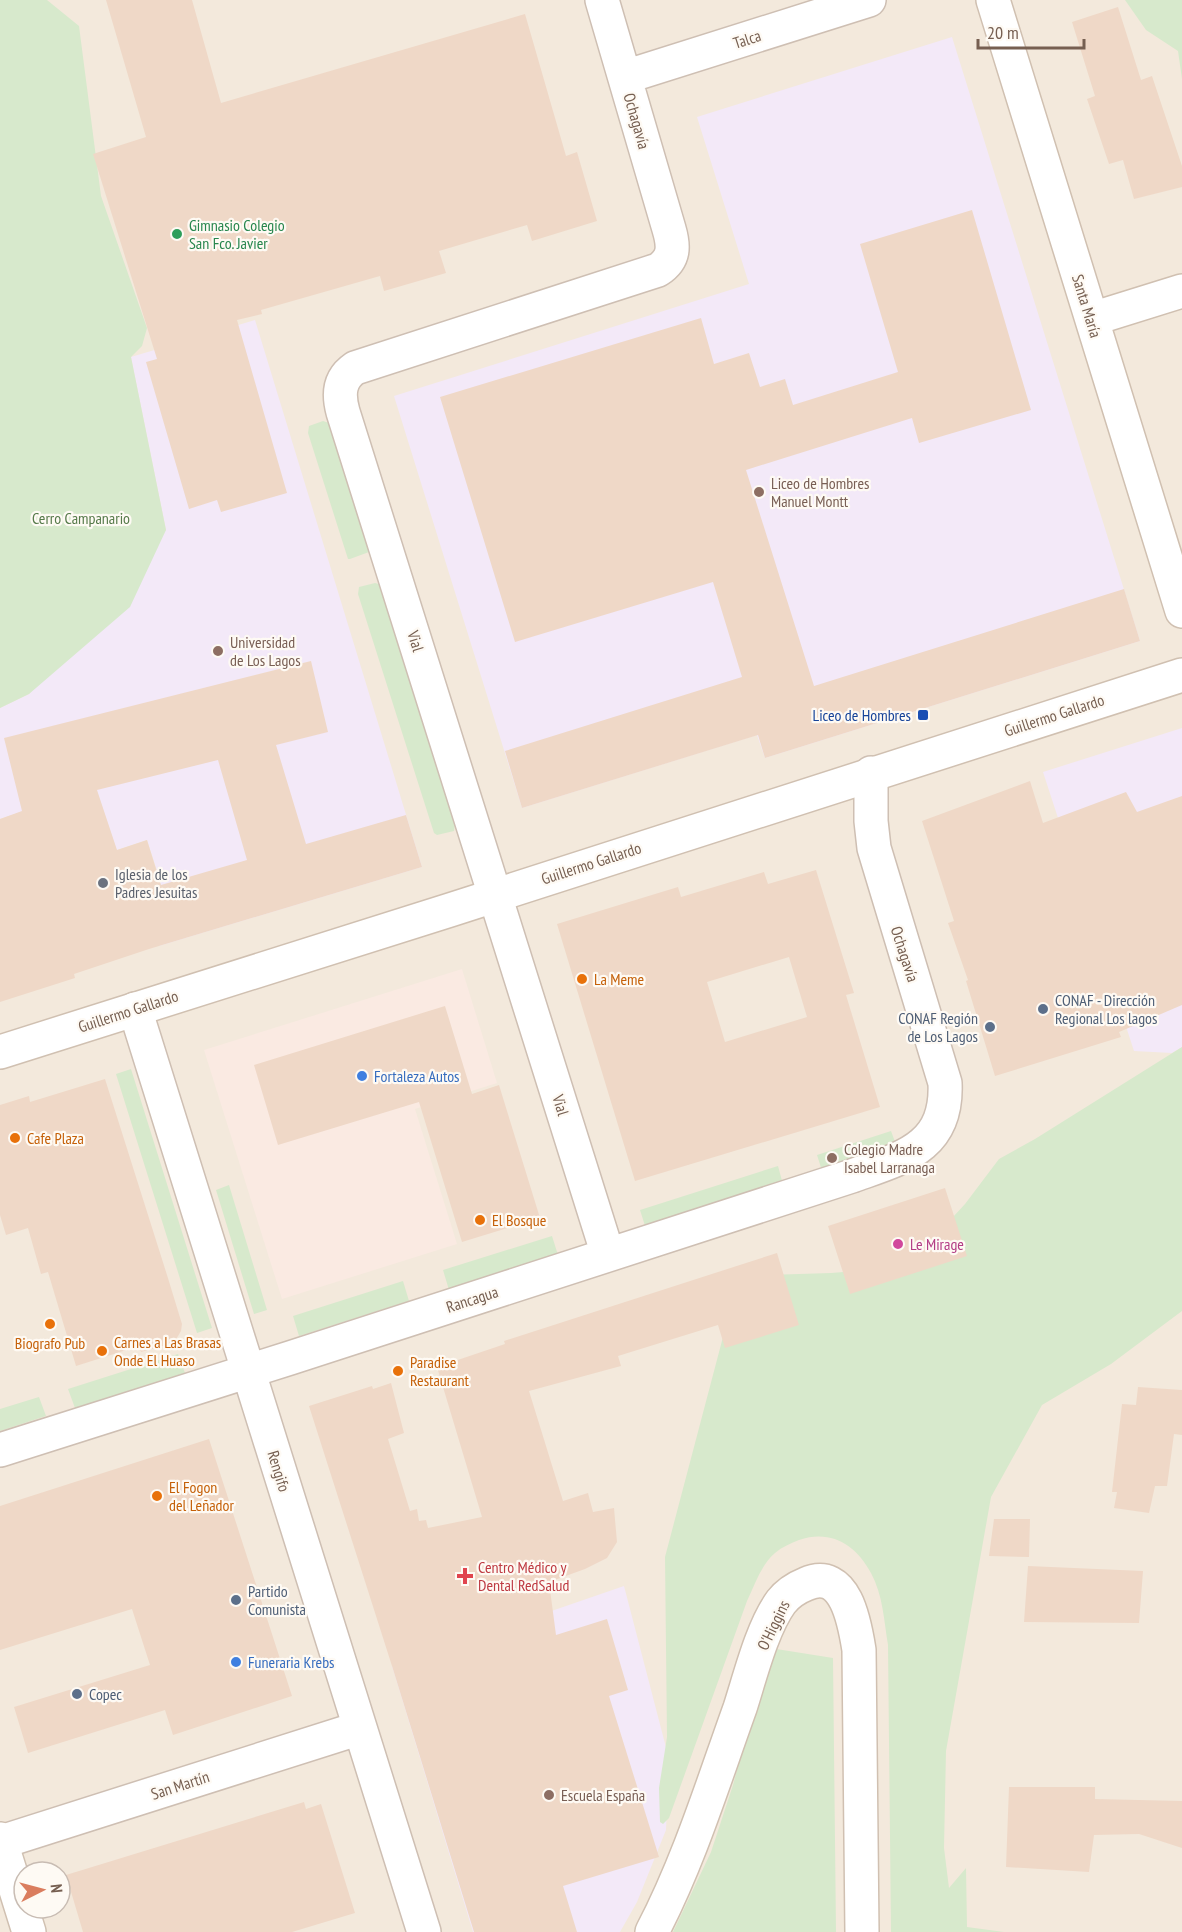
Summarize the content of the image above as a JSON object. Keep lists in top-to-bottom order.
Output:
{
  "streets": {
    "street": [
      "Talca",
      "Ochagavía",
      "Santa María",
      "Vial",
      "Guillermo Gallardo",
      "Rancagua",
      "Rengifo",
      "O'Higgins",
      "San Martín"
    ]
  },
  "crossings": [
    ["Talca", "Ochagavía"],
    ["Ochagavía", "Vial"],
    ["Ochagavía", "Guillermo Gallardo"],
    ["Ochagavía", "Rancagua"],
    ["Vial", "Guillermo Gallardo"],
    ["Vial", "Rancagua"],
    ["Guillermo Gallardo", "Rengifo"],
    ["Rancagua", "Rengifo"],
    ["Rengifo", "San Martín"]
  ],
  "parks": ["Cerro Campanario"],
  "places": {
    "other": [
      "Gimnasio Colegio San Fco. Javier",
      "Liceo de Hombres Manuel Montt",
      "Universidad de Los Lagos",
      "Iglesia de los Padres Jesuitas",
      "La Meme",
      "CONAF - Dirección Regional Los lagos",
      "CONAF Región de Los Lagos",
      "Fortaleza Autos",
      "Cafe Plaza",
      "Colegio Madre Isabel Larranaga",
      "El Bosque",
      "Le Mirage",
      "Biografo Pub",
      "Carnes a Las Brasas Onde El Huaso",
      "Paradise Restaurant",
      "El Fogon del Leñador",
      "Partido Comunista",
      "Funeraria Krebs",
      "Copec",
      "Escuela España"
    ],
    "transit": ["Liceo de Hombres"],
    "health": ["Centro Médico y Dental RedSalud"]
  },
  "scale_bar": "20 m",
  "north": "right"
}
